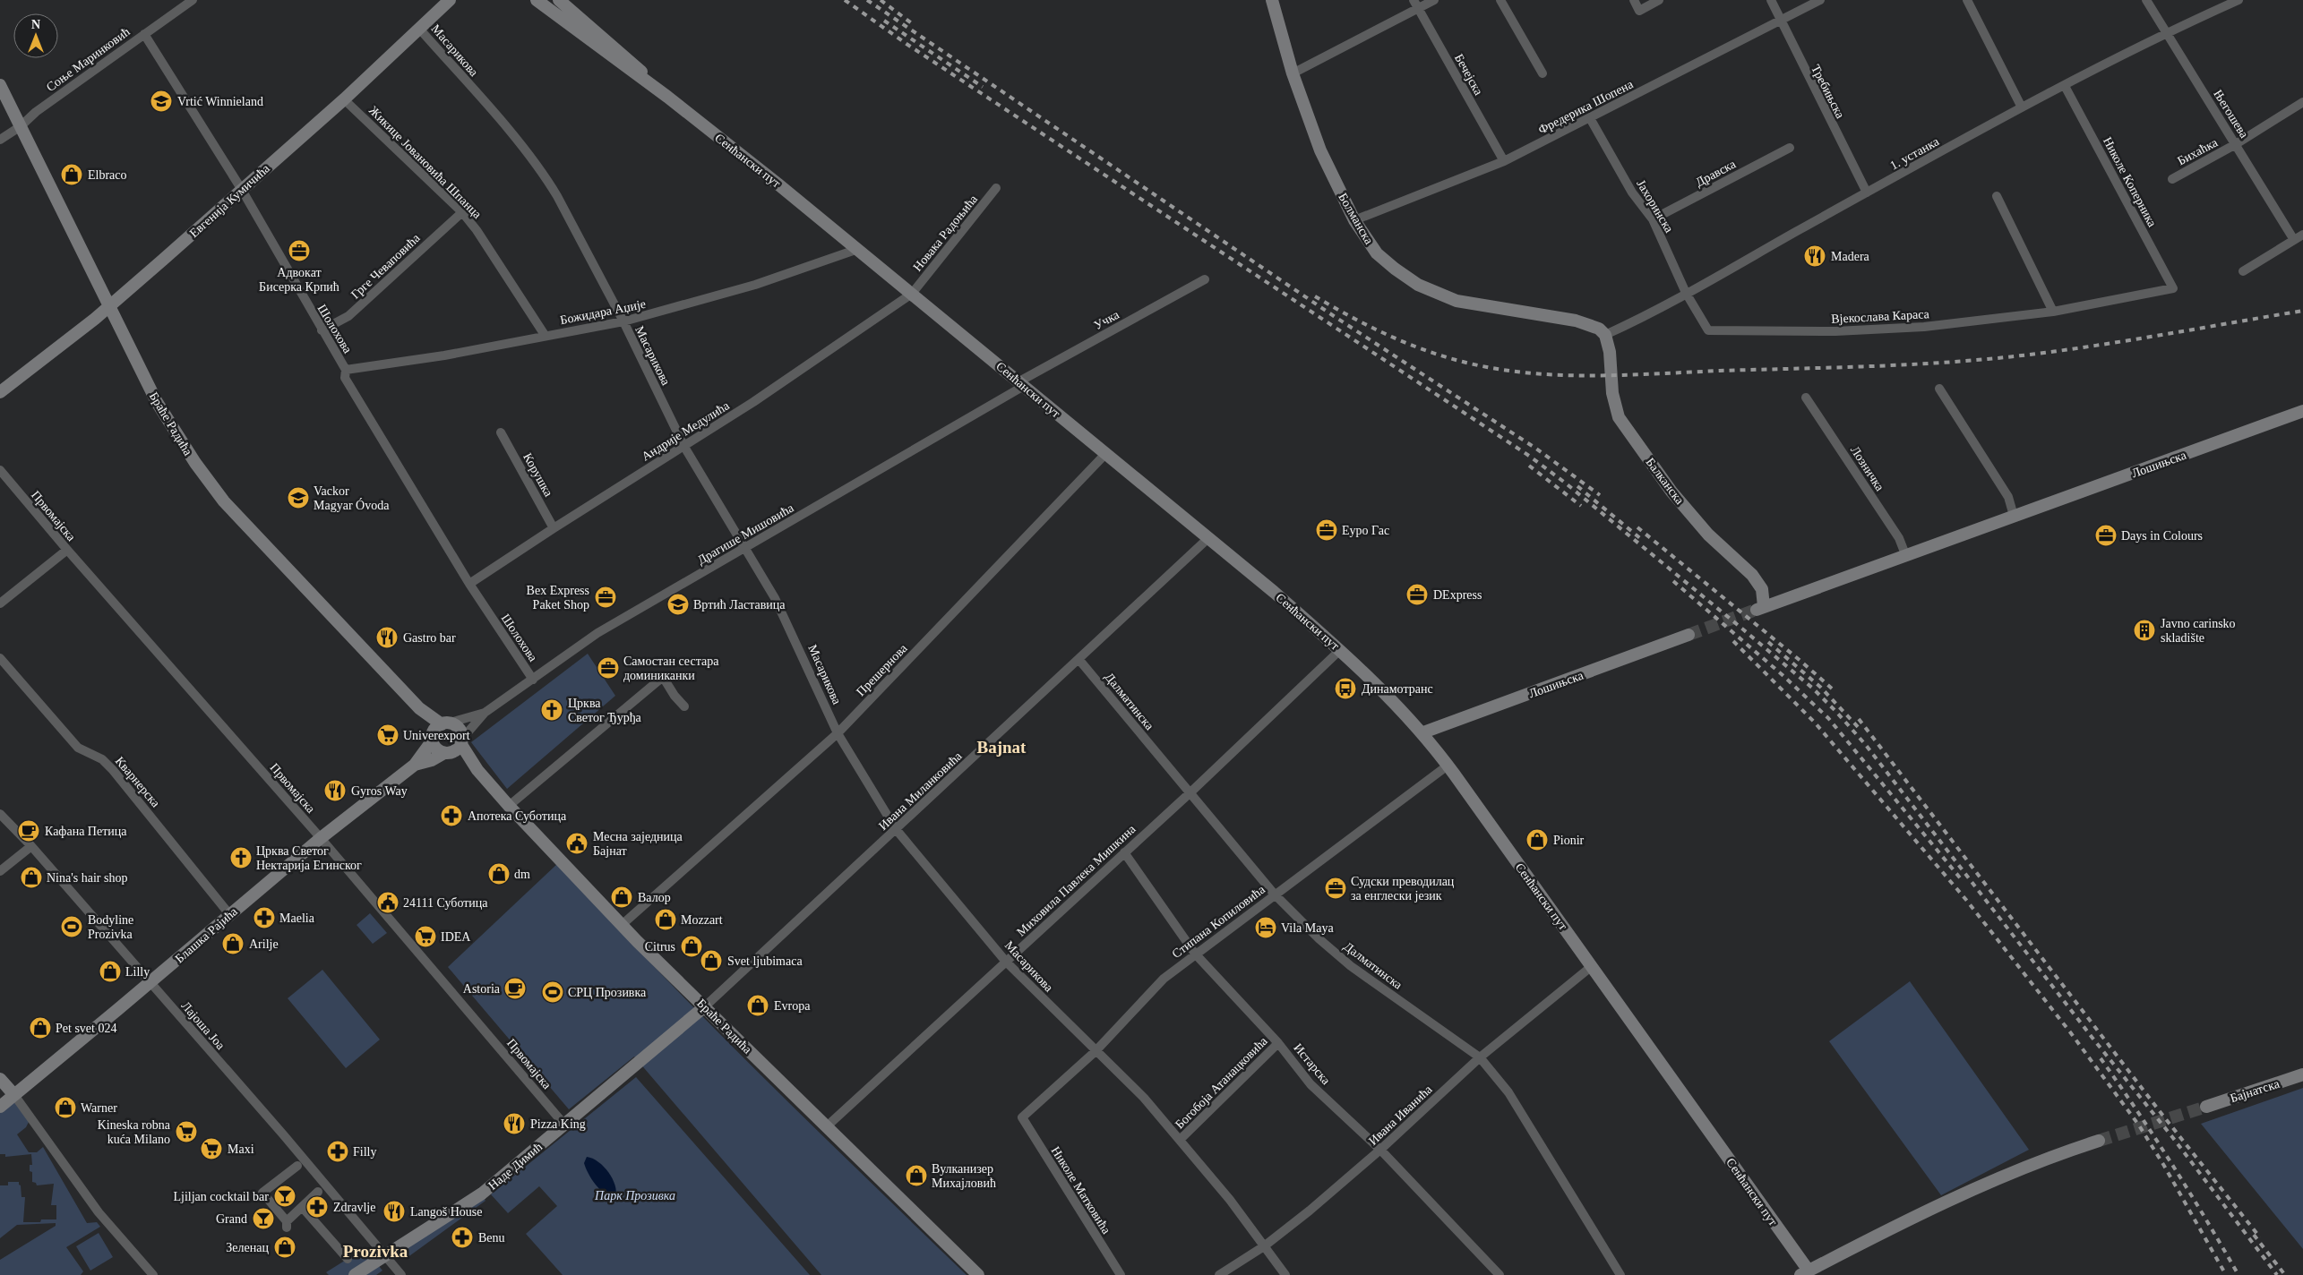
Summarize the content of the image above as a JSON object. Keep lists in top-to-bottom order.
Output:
{
  "streets": {
    "street": [
      "Масарикова",
      "Соње Маринковић",
      "Бечејска",
      "Требињска",
      "Фредерика Шопена",
      "Његошева",
      "Бихаћка",
      "1. устанка",
      "Сенћански пут",
      "Жикице Јовановића Шпанца",
      "Дравска",
      "Николе Коперника",
      "Евгенија Кумичића",
      "Јахоринска",
      "Болманска",
      "Новака Радоњића",
      "Грге Чеваповића",
      "Божидара Аџије",
      "Вјекослава Караса",
      "Учка",
      "Шолохова",
      "Браће Радића",
      "Андрије Медулића",
      "Лошињска",
      "Лозничка",
      "Корушка",
      "Балканска",
      "Првомајска",
      "Драгише Мишовића",
      "Прешернова",
      "Далматинска",
      "Кварнерска",
      "Ивана Миланковића",
      "Миховила Павлека Мишкина",
      "Стипана Копиловића",
      "Блашка Рајића",
      "Лајоша Јоа",
      "Истарска",
      "Богобоја Атанацковића",
      "Бајнатска",
      "Ивана Иванића",
      "Наде Димић",
      "Николе Матковића"
    ]
  },
  "crossings": [
    ["Масарикова", "Евгенија Кумичића"],
    ["Масарикова", "Божидара Аџије"],
    ["Масарикова", "Андрије Медулића"],
    ["Масарикова", "Драгише Мишовића"],
    ["Масарикова", "Прешернова"],
    ["Масарикова", "Ивана Миланковића"],
    ["Масарикова", "Миховила Павлека Мишкина"],
    ["Масарикова", "Стипана Копиловића"],
    ["Масарикова", "Богобоја Атанацковића"],
    ["Масарикова", "Ивана Иванића"],
    ["Соње Маринковић", "Шолохова"],
    ["Соње Маринковић", "Браће Радића"],
    ["Бечејска", "Фредерика Шопена"],
    ["Требињска", "Фредерика Шопена"],
    ["Требињска", "1. устанка"],
    ["Фредерика Шопена", "Јахоринска"],
    ["Фредерика Шопена", "Болманска"],
    ["Његошева", "Бихаћка"],
    ["Његошева", "1. устанка"],
    ["1. устанка", "Николе Коперника"],
    ["1. устанка", "Јахоринска"],
    ["1. устанка", "Болманска"],
    ["1. устанка", "Балканска"],
    ["Сенћански пут", "Новака Радоњића"],
    ["Сенћански пут", "Божидара Аџије"],
    ["Сенћански пут", "Учка"],
    ["Сенћански пут", "Андрије Медулића"],
    ["Сенћански пут", "Лошињска"],
    ["Сенћански пут", "Драгише Мишовића"],
    ["Сенћански пут", "Прешернова"],
    ["Сенћански пут", "Ивана Миланковића"],
    ["Сенћански пут", "Миховила Павлека Мишкина"],
    ["Сенћански пут", "Стипана Копиловића"],
    ["Сенћански пут", "Ивана Иванића"],
    ["Жикице Јовановића Шпанца", "Евгенија Кумичића"],
    ["Жикице Јовановића Шпанца", "Грге Чеваповића"],
    ["Жикице Јовановића Шпанца", "Божидара Аџије"],
    ["Дравска", "Јахоринска"],
    ["Николе Коперника", "Вјекослава Караса"],
    ["Евгенија Кумичића", "Шолохова"],
    ["Евгенија Кумичића", "Браће Радића"],
    ["Јахоринска", "Вјекослава Караса"],
    ["Болманска", "Балканска"],
    ["Новака Радоњића", "Андрије Медулића"],
    ["Грге Чеваповића", "Шолохова"],
    ["Божидара Аџије", "Шолохова"],
    ["Учка", "Драгише Мишовића"],
    ["Шолохова", "Андрије Медулића"],
    ["Шолохова", "Драгише Мишовића"],
    ["Браће Радића", "Драгише Мишовића"],
    ["Браће Радића", "Прешернова"],
    ["Браће Радића", "Ивана Миланковића"],
    ["Браће Радића", "Миховила Павлека Мишкина"],
    ["Браће Радића", "Блашка Рајића"],
    ["Браће Радића", "Наде Димић"],
    ["Андрије Медулића", "Корушка"],
    ["Лошињска", "Лозничка"],
    ["Лошињска", "Балканска"],
    ["Првомајска", "Блашка Рајића"],
    ["Првомајска", "Наде Димић"],
    ["Драгише Мишовића", "Блашка Рајића"],
    ["Далматинска", "Ивана Миланковића"],
    ["Далматинска", "Миховила Павлека Мишкина"],
    ["Далматинска", "Стипана Копиловића"],
    ["Далматинска", "Ивана Иванића"],
    ["Кварнерска", "Блашка Рајића"],
    ["Ивана Миланковића", "Наде Димић"],
    ["Миховила Павлека Мишкина", "Истарска"],
    ["Стипана Копиловића", "Истарска"],
    ["Стипана Копиловића", "Николе Матковића"],
    ["Блашка Рајића", "Лајоша Јоа"],
    ["Лајоша Јоа", "Наде Димић"],
    ["Истарска", "Богобоја Атанацковића"],
    ["Истарска", "Ивана Иванића"]
  ],
  "districts": ["Bajnat", "Prozivka"],
  "parks": ["Парк Прозивка"],
  "places": {
    "school or university": ["Vrtić Winnieland", "Vackor Magyar Óvoda", "Вртић Ластавица"],
    "shop": [
      "Elbraco",
      "Pionir",
      "dm",
      "Nina's hair shop",
      "Валор",
      "Mozzart",
      "Arilje",
      "Citrus",
      "Svet ljubimaca",
      "Lilly",
      "Evropa",
      "Pet svet 024",
      "Warner",
      "Вулканизер Михајловић",
      "Зеленац"
    ],
    "office": [
      "Адвокат Бисерка Крпић",
      "Еуро Гас",
      "Days in Colours",
      "DExpress",
      "Bex Express Paket Shop",
      "Самостан сестара доминиканки",
      "Судски преводилац за енглески језик"
    ],
    "restaurant": [
      "Madera",
      "Gastro bar",
      "Gyros Way",
      "Pizza King",
      "Langoš House"
    ],
    "building": ["Javno carinsko skladište"],
    "bus stop": ["Динамотранс"],
    "church": ["Црква Светог Ђурђа", "Црква Светог Нектарија Егинског"],
    "supermarket": [
      "Univerexport",
      "IDEA",
      "Kineska robna kuća Milano",
      "Maxi"
    ],
    "pharmacy": [
      "Апотека Суботица",
      "Maelia",
      "Filly",
      "Zdravlje",
      "Benu"
    ],
    "cafe": ["Кафана Петица", "Astoria"],
    "public building": ["Месна заједница Бајнат", "24111 Суботица"],
    "sports": ["Bodyline Prozivka", "СРЦ Прозивка"],
    "hotel": ["Vila Maya"],
    "bar": ["Ljiljan cocktail bar", "Grand"]
  },
  "north": "top"
}
